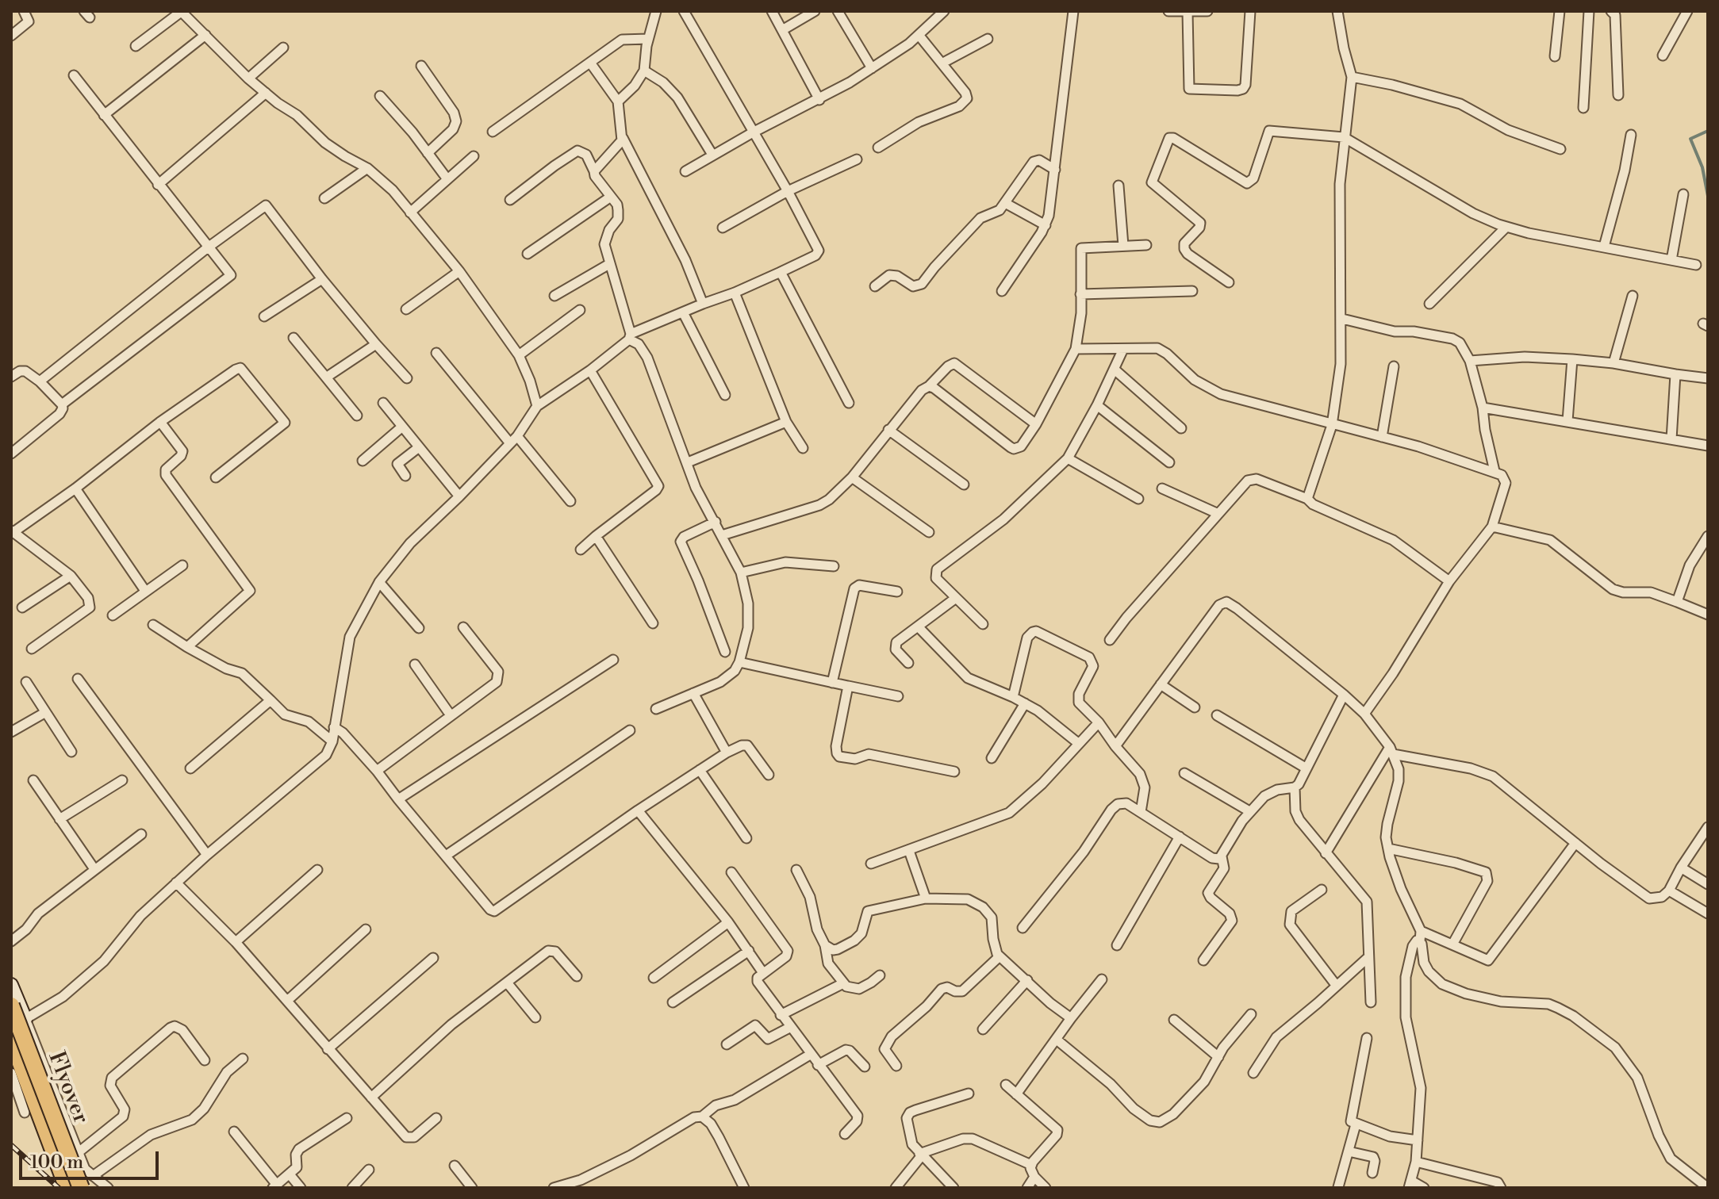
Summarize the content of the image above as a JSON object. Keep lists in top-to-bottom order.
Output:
{
  "streets": {
    "highway": ["Flyover"]
  },
  "scale_bar": "100 m"
}
